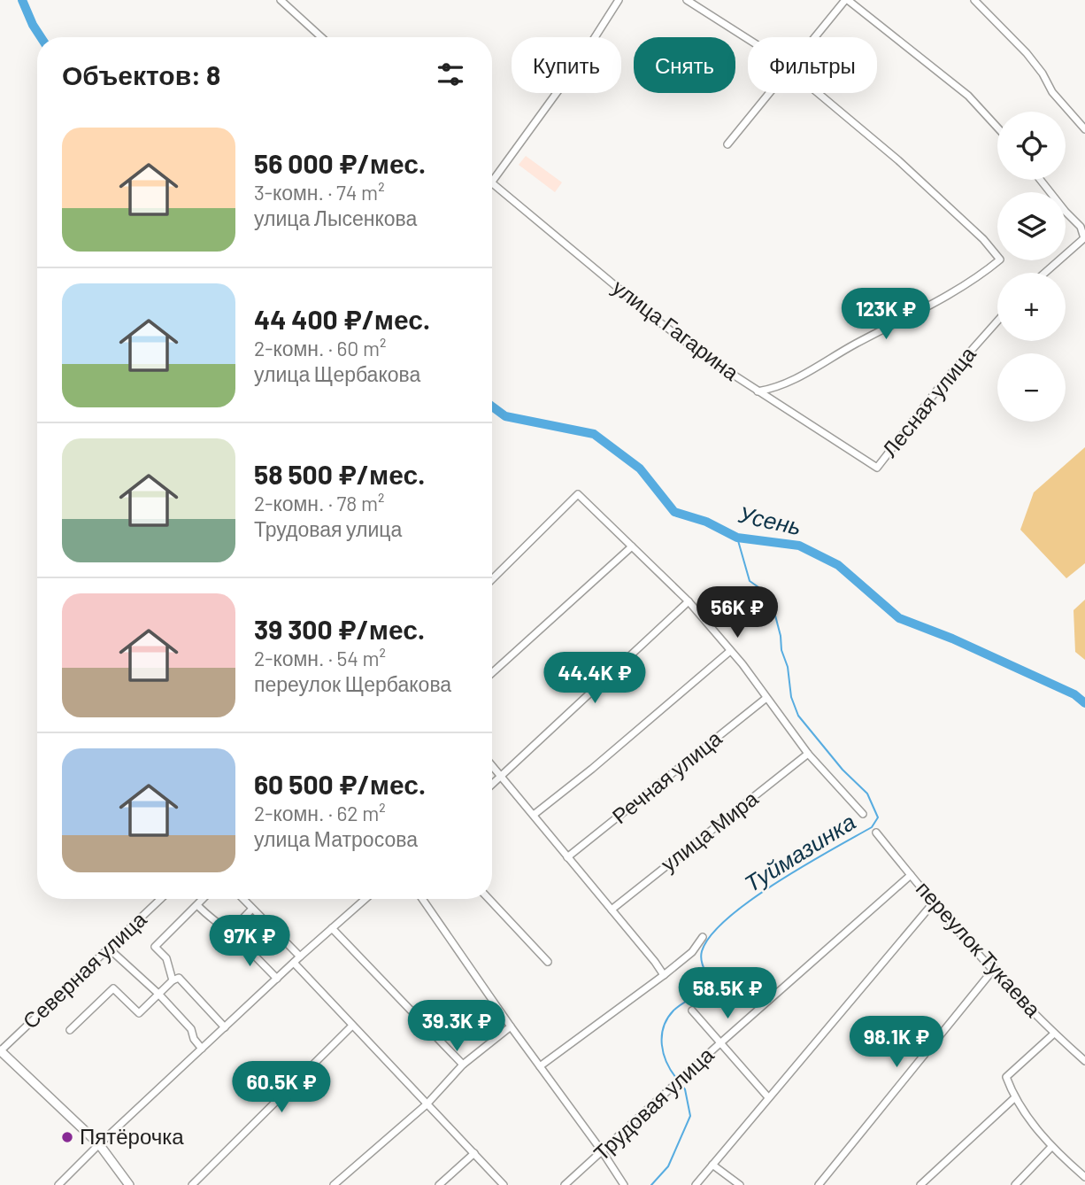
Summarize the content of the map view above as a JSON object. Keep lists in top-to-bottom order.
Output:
{
  "streets": {
    "street": [
      "улица Гагарина",
      "Лесная улица",
      "Речная улица",
      "улица Мира",
      "переулок Тукаева",
      "Северная улица",
      "Трудовая улица"
    ]
  },
  "crossings": [
    ["улица Гагарина", "Лесная улица"],
    ["переулок Тукаева", "Трудовая улица"]
  ],
  "water": ["Усень", "Туймазинка"],
  "places": ["Пятёрочка"],
  "page": {
    "chip": ["Купить", "Снять", "Фильтры"],
    "heading": "Объектов: 8",
    "map_buttons": ["+", "−"],
    "list": [
      {
        "name": "56 000 ₽/мес.",
        "note": "3-комн. · 74 m² · улица Лысенкова"
      },
      {
        "name": "44 400 ₽/мес.",
        "note": "2-комн. · 60 m² · улица Щербакова"
      },
      {
        "name": "58 500 ₽/мес.",
        "note": "2-комн. · 78 m² · Трудовая улица"
      },
      {
        "name": "39 300 ₽/мес.",
        "note": "2-комн. · 54 m² · переулок Щербакова"
      },
      {
        "name": "60 500 ₽/мес.",
        "note": "2-комн. · 62 m² · улица Матросова"
      }
    ],
    "price": [
      "123K ₽",
      "56K ₽",
      "44.4K ₽",
      "97K ₽",
      "58.5K ₽",
      "39.3K ₽",
      "98.1K ₽",
      "60.5K ₽"
    ]
  }
}
